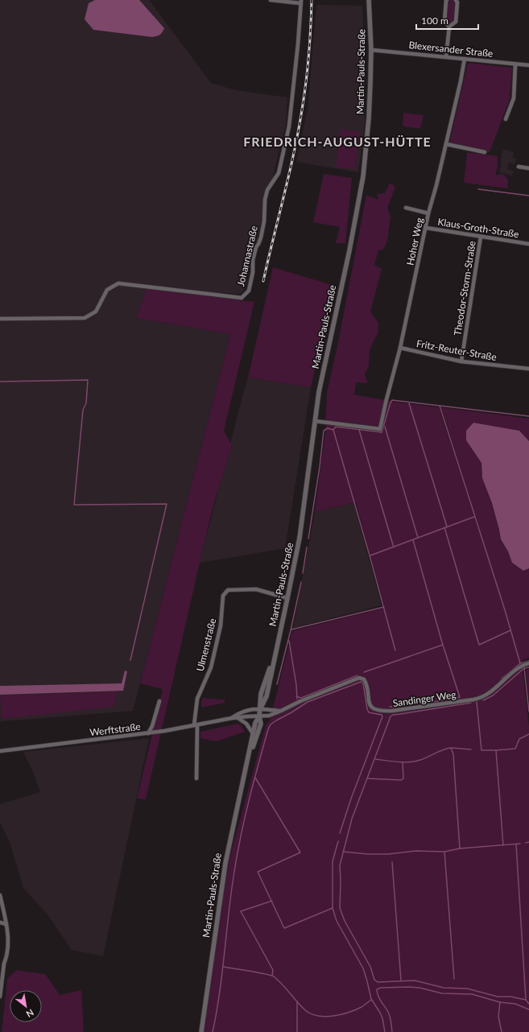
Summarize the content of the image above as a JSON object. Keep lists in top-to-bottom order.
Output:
{
  "streets": {
    "street": [
      "Blexersander Straße",
      "Martin-Pauls-Straße",
      "Klaus-Groth-Straße",
      "Hoher Weg",
      "Johannastraße",
      "Theodor-Storm-Straße",
      "Fritz-Reuter-Straße",
      "Ulmenstraße",
      "Sandinger Weg",
      "Werftstraße"
    ]
  },
  "crossings": [
    ["Blexersander Straße", "Martin-Pauls-Straße"],
    ["Blexersander Straße", "Hoher Weg"],
    ["Martin-Pauls-Straße", "Hoher Weg"],
    ["Martin-Pauls-Straße", "Ulmenstraße"],
    ["Martin-Pauls-Straße", "Sandinger Weg"],
    ["Martin-Pauls-Straße", "Werftstraße"],
    ["Klaus-Groth-Straße", "Hoher Weg"],
    ["Klaus-Groth-Straße", "Theodor-Storm-Straße"],
    ["Hoher Weg", "Fritz-Reuter-Straße"],
    ["Theodor-Storm-Straße", "Fritz-Reuter-Straße"],
    ["Ulmenstraße", "Werftstraße"],
    ["Sandinger Weg", "Werftstraße"]
  ],
  "districts": ["FRIEDRICH-AUGUST-HÜTTE"],
  "scale_bar": "100 m",
  "north": "bottom right"
}
